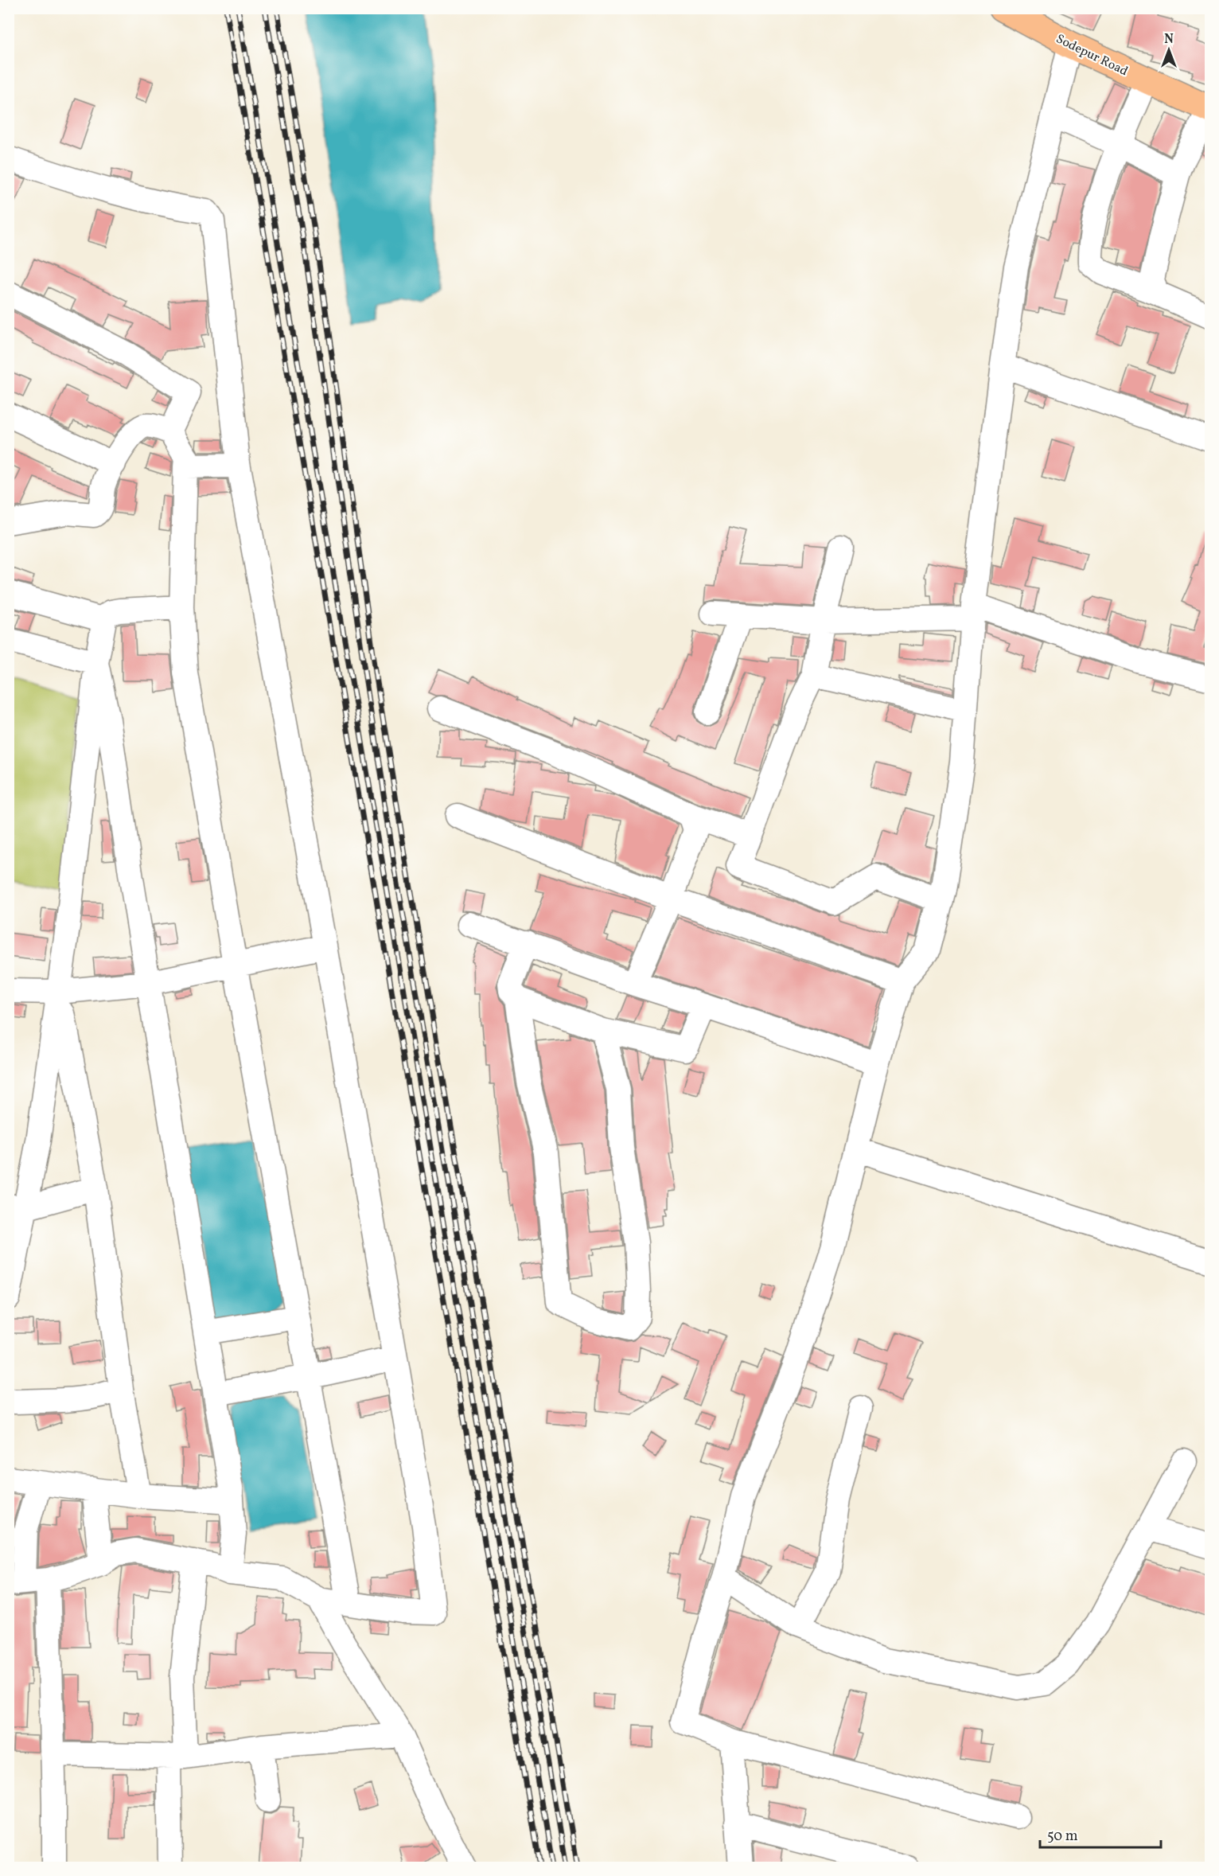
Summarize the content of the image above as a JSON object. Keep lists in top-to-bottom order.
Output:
{
  "streets": {
    "main road": ["Sodepur Road"]
  },
  "scale_bar": "50 m",
  "north": "top"
}
